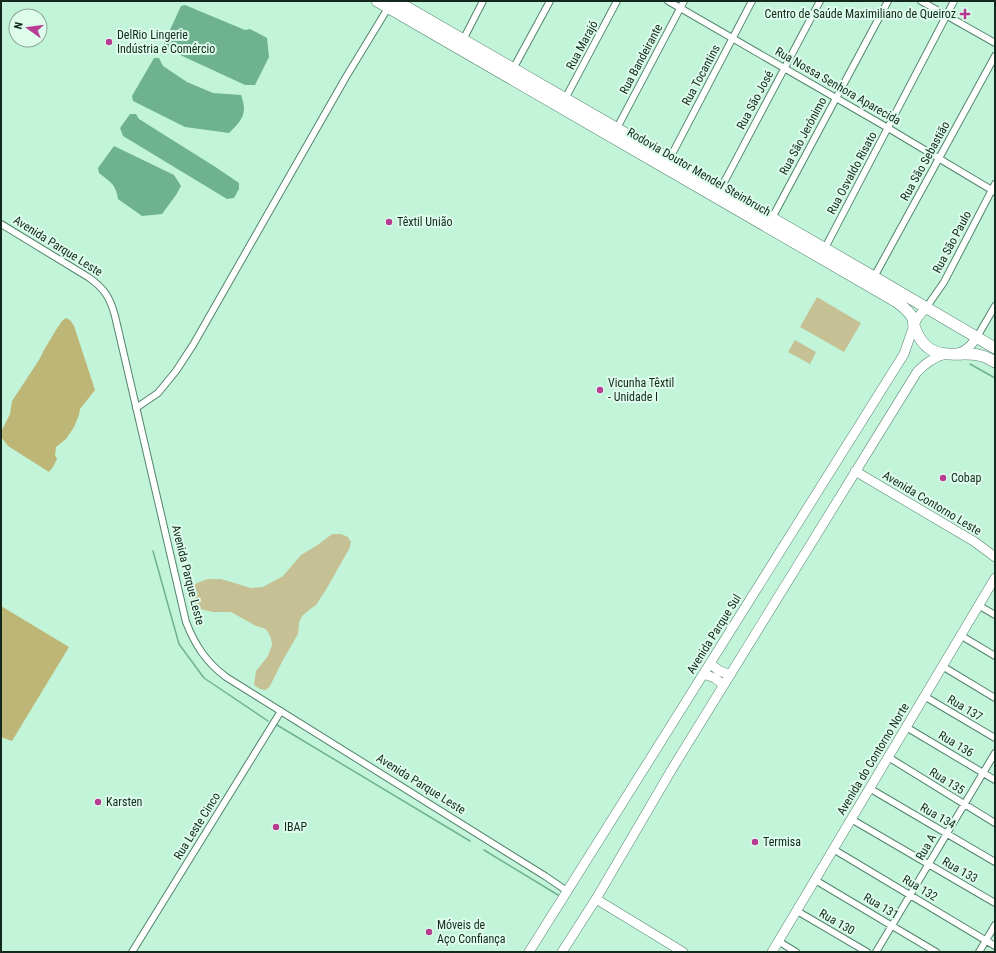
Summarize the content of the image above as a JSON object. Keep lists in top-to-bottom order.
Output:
{
  "streets": {
    "highway": ["Rodovia Doutor Mendel Steinbruch"],
    "street": [
      "Rua Marajó",
      "Rua Bandeirante",
      "Rua Tocantins",
      "Rua Nossa Senhora Aparecida",
      "Rua São José",
      "Rua São Jerônimo",
      "Rua São Sebastião",
      "Rua Osvaldo Risato",
      "Rua São Paulo",
      "Avenida Parque Leste",
      "Avenida Contorno Leste",
      "Avenida Parque Sul",
      "Rua 137",
      "Rua 136",
      "Avenida do Contorno Norte",
      "Rua 135",
      "Rua 134",
      "Rua Leste Cinco",
      "Rua A",
      "Rua 133",
      "Rua 132",
      "Rua 131",
      "Rua 130"
    ]
  },
  "crossings": [
    ["Rua Marajó", "Rodovia Doutor Mendel Steinbruch"],
    ["Rua Bandeirante", "Rua Nossa Senhora Aparecida"],
    ["Rua Bandeirante", "Rodovia Doutor Mendel Steinbruch"],
    ["Rua Tocantins", "Rua Nossa Senhora Aparecida"],
    ["Rua Tocantins", "Rodovia Doutor Mendel Steinbruch"],
    ["Rua Nossa Senhora Aparecida", "Rua São José"],
    ["Rua Nossa Senhora Aparecida", "Rua São Jerônimo"],
    ["Rua Nossa Senhora Aparecida", "Rua São Sebastião"],
    ["Rua Nossa Senhora Aparecida", "Rua Osvaldo Risato"],
    ["Rua Nossa Senhora Aparecida", "Rua São Paulo"],
    ["Rua São José", "Rodovia Doutor Mendel Steinbruch"],
    ["Rua São Jerônimo", "Rodovia Doutor Mendel Steinbruch"],
    ["Rua São Sebastião", "Rodovia Doutor Mendel Steinbruch"],
    ["Rodovia Doutor Mendel Steinbruch", "Rua Osvaldo Risato"],
    ["Rodovia Doutor Mendel Steinbruch", "Rua São Paulo"],
    ["Rodovia Doutor Mendel Steinbruch", "Avenida Parque Sul"],
    ["Rua São Paulo", "Avenida Parque Sul"],
    ["Avenida Parque Leste", "Avenida Parque Sul"],
    ["Avenida Parque Leste", "Rua Leste Cinco"],
    ["Rua 137", "Avenida do Contorno Norte"],
    ["Rua 136", "Avenida do Contorno Norte"],
    ["Rua 136", "Rua A"],
    ["Avenida do Contorno Norte", "Rua 135"],
    ["Avenida do Contorno Norte", "Rua 134"],
    ["Avenida do Contorno Norte", "Rua 133"],
    ["Avenida do Contorno Norte", "Rua 132"],
    ["Avenida do Contorno Norte", "Rua 131"],
    ["Avenida do Contorno Norte", "Rua 130"],
    ["Rua 135", "Rua A"],
    ["Rua 134", "Rua A"],
    ["Rua A", "Rua 133"],
    ["Rua A", "Rua 132"],
    ["Rua A", "Rua 131"]
  ],
  "places": {
    "health": ["Centro de Saúde Maximiliano de Queiroz"],
    "other": [
      "DelRio Lingerie Indústria e Comércio",
      "Têxtil União",
      "Vicunha Têxtil - Unidade I",
      "Cobap",
      "Karsten",
      "IBAP",
      "Termisa",
      "Móveis de Aço Confiança"
    ]
  },
  "north": "left"
}
